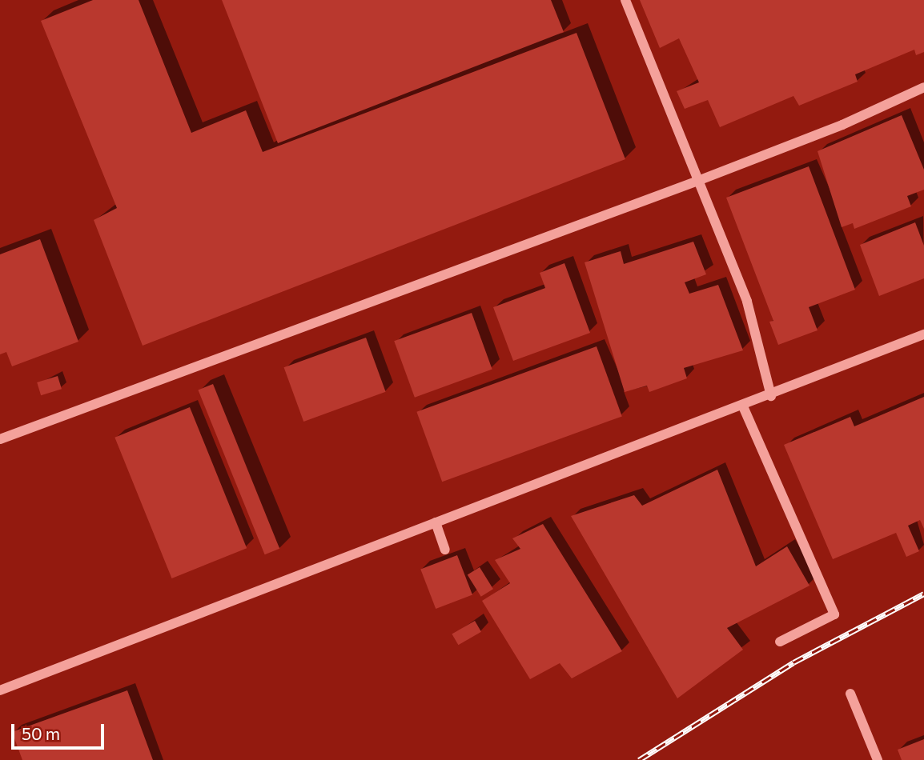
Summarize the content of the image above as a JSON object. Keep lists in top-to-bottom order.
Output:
{
  "scale_bar": "50 m"
}
